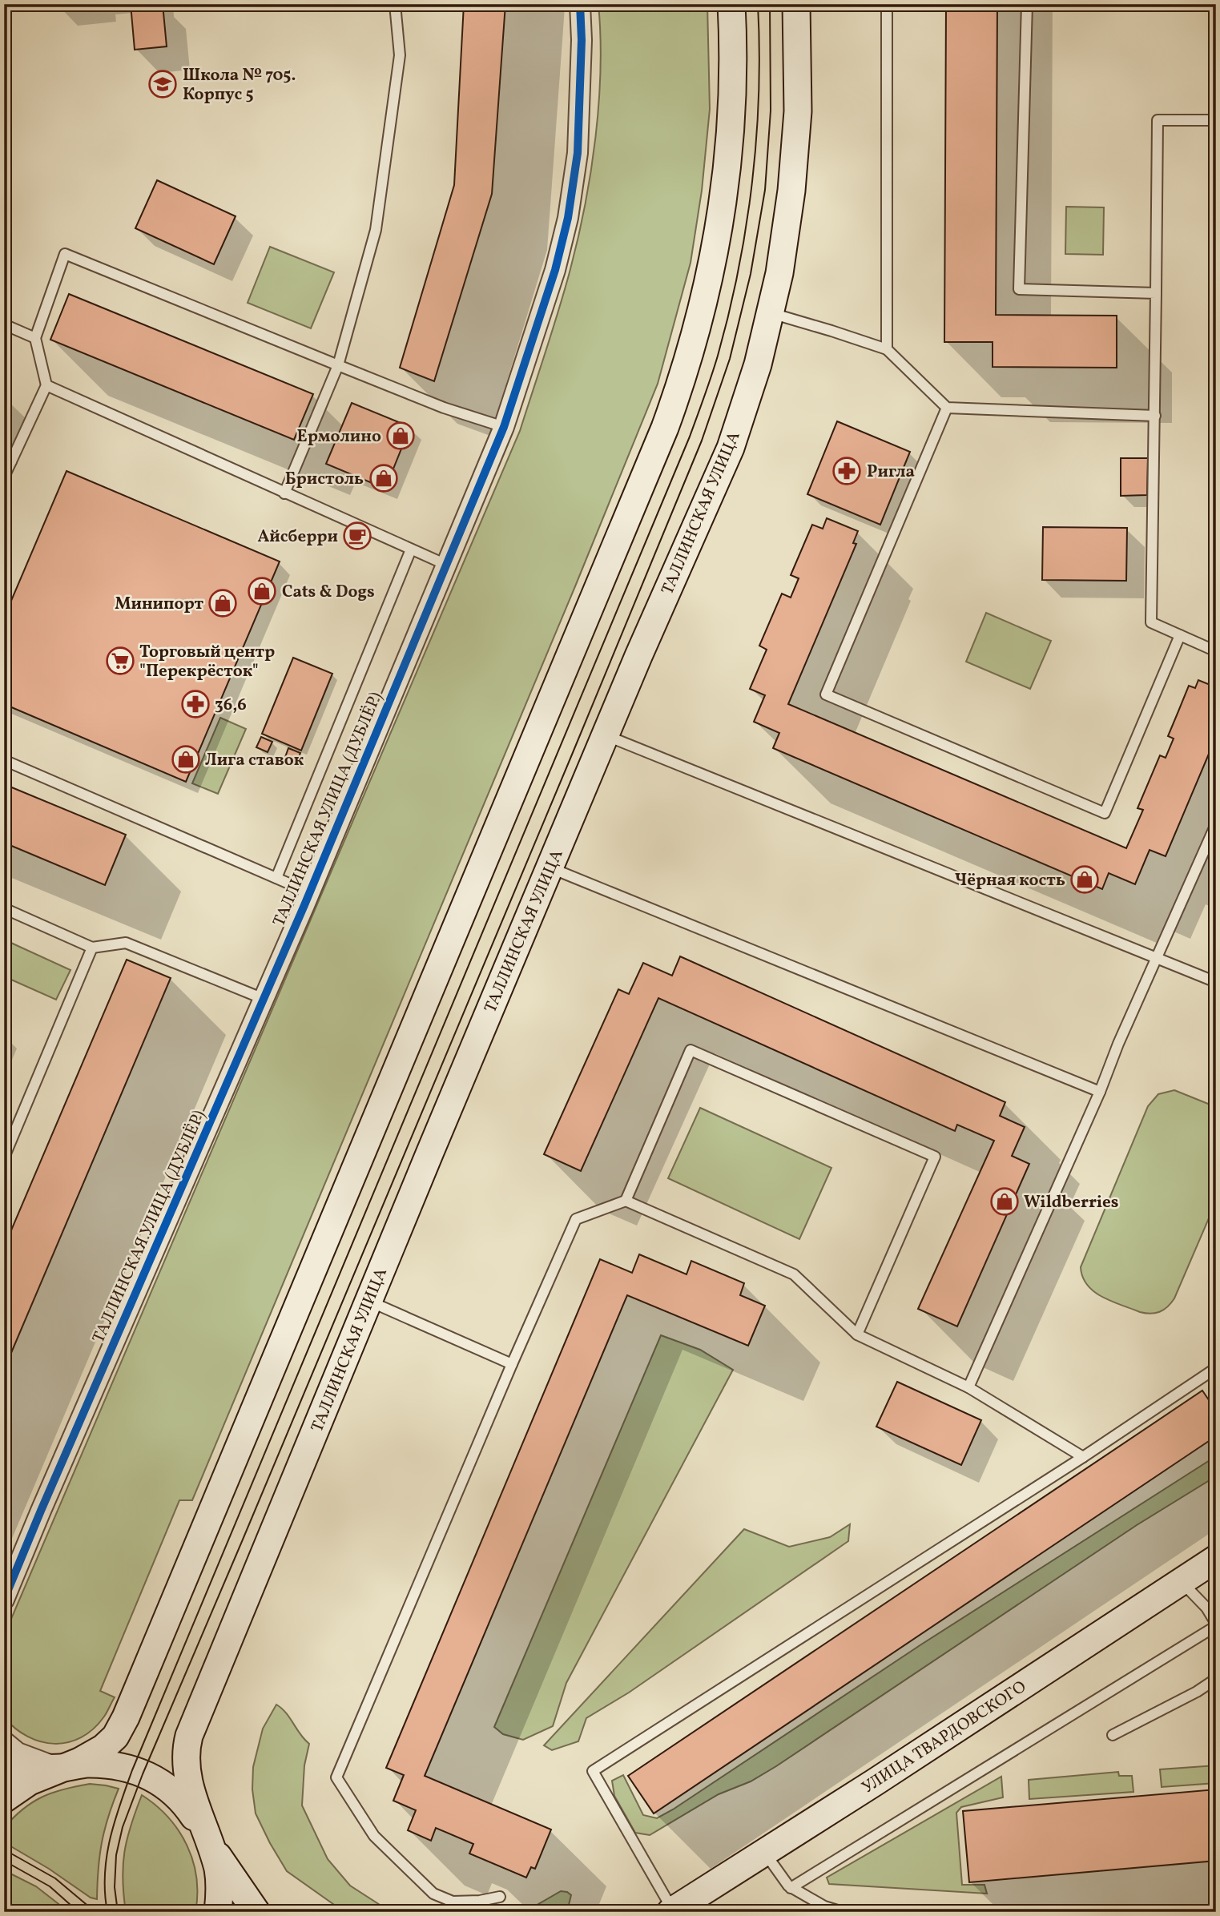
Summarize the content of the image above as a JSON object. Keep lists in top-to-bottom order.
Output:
{
  "streets": {
    "main road": ["ТАЛЛИНСКАЯ УЛИЦА", "УЛИЦА ТВАРДОВСКОГО"],
    "street": ["ТАЛЛИНСКАЯ УЛИЦА (ДУБЛЁР)"]
  },
  "places": {
    "school or university": ["Школа № 705. Корпус 5"],
    "shop": [
      "Ермолино",
      "Бристоль",
      "Cats & Dogs",
      "Минипорт",
      "Лига ставок",
      "Чёрная кость",
      "Wildberries"
    ],
    "pharmacy": ["Ригла", "36,6"],
    "cafe": ["Айсберри"],
    "supermarket": ["Торговый центр \"Перекрёсток\""]
  }
}
